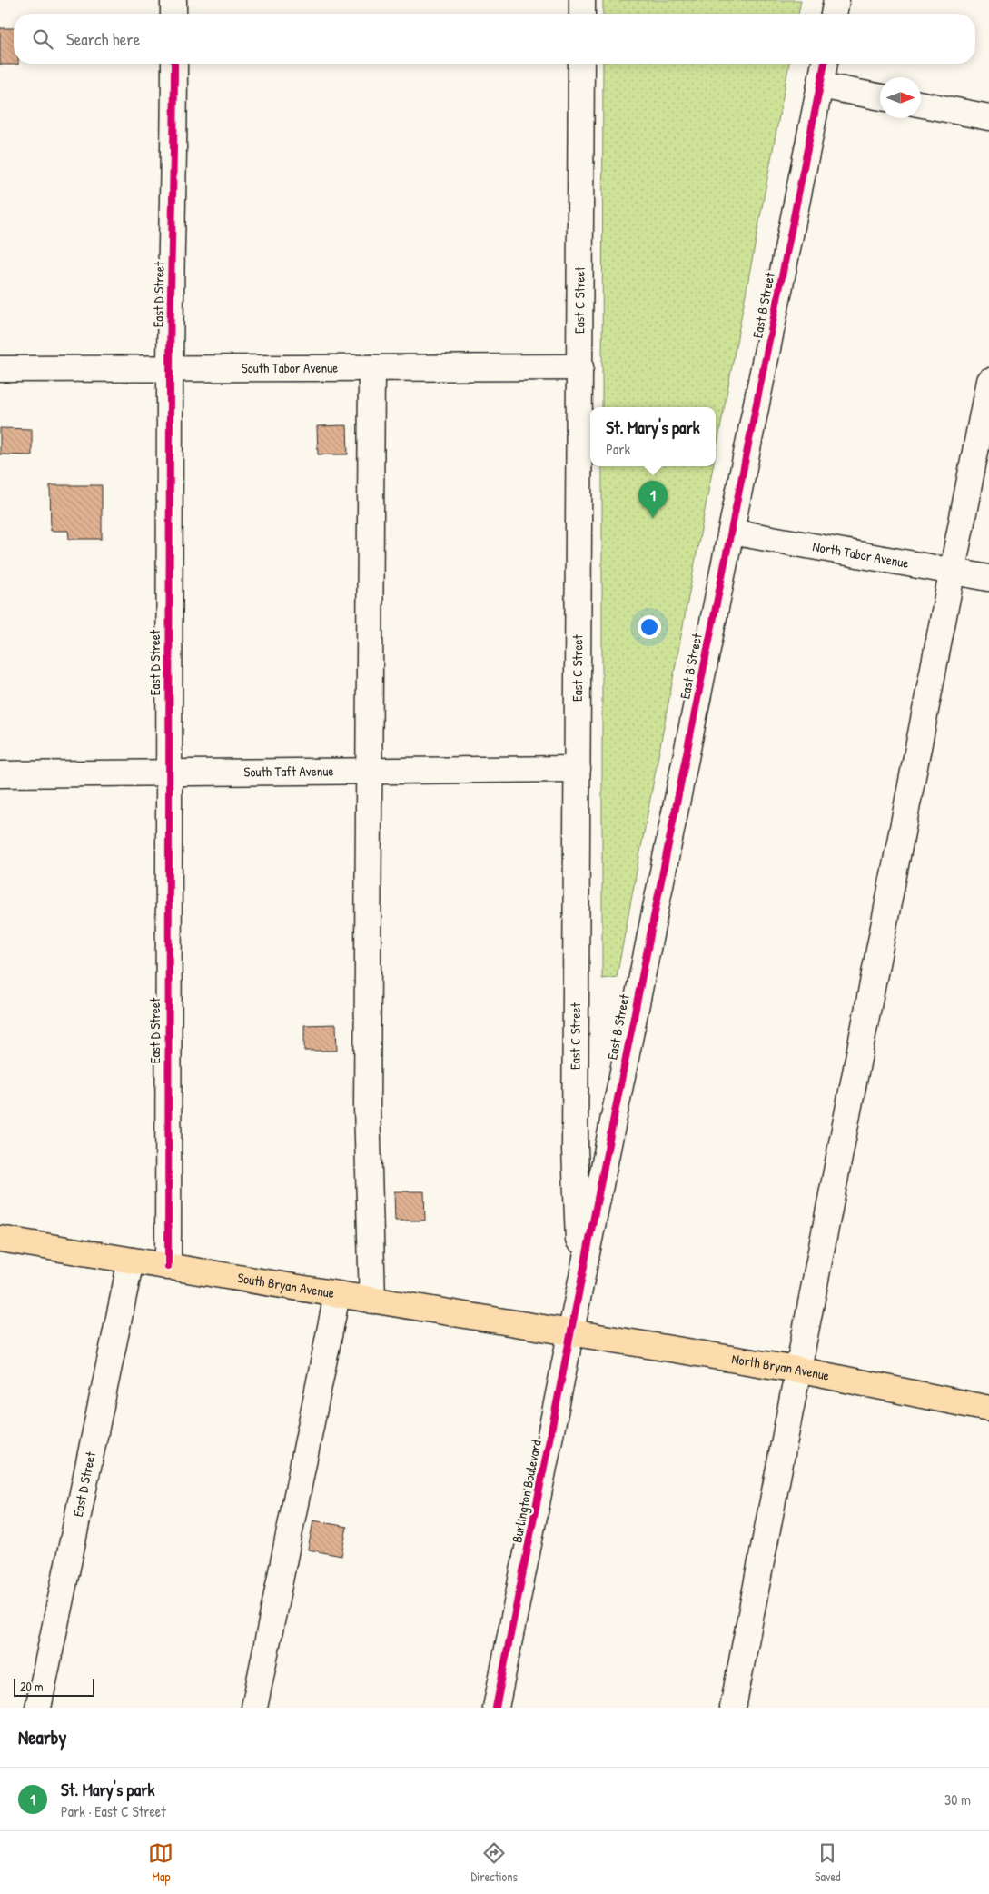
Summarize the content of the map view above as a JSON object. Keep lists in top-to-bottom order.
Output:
{
  "streets": {
    "main road": ["South Bryan Avenue", "North Bryan Avenue"],
    "street": [
      "East D Street",
      "East C Street",
      "East B Street",
      "South Tabor Avenue",
      "North Tabor Avenue",
      "South Taft Avenue",
      "Burlington Boulevard"
    ]
  },
  "crossings": [
    ["East D Street", "South Tabor Avenue"],
    ["East D Street", "South Taft Avenue"],
    ["East D Street", "South Bryan Avenue"],
    ["East C Street", "East B Street"],
    ["East C Street", "South Tabor Avenue"],
    ["East C Street", "South Taft Avenue"],
    ["East C Street", "Burlington Boulevard"],
    ["East B Street", "North Tabor Avenue"],
    ["East B Street", "Burlington Boulevard"],
    ["South Bryan Avenue", "North Bryan Avenue"],
    ["South Bryan Avenue", "Burlington Boulevard"],
    ["North Bryan Avenue", "Burlington Boulevard"]
  ],
  "scale_bar": "20 m",
  "north": "right",
  "page": {
    "search": "Search here",
    "popup": ["St. Mary's park", "Park"],
    "pins": "1",
    "scale": "20 m",
    "heading": "Nearby",
    "list": [
      {
        "mark": "1",
        "name": "St. Mary's park",
        "note": "Park · East C Street",
        "value": "30 m"
      }
    ],
    "nav": ["Map", "Directions", "Saved"]
  }
}
